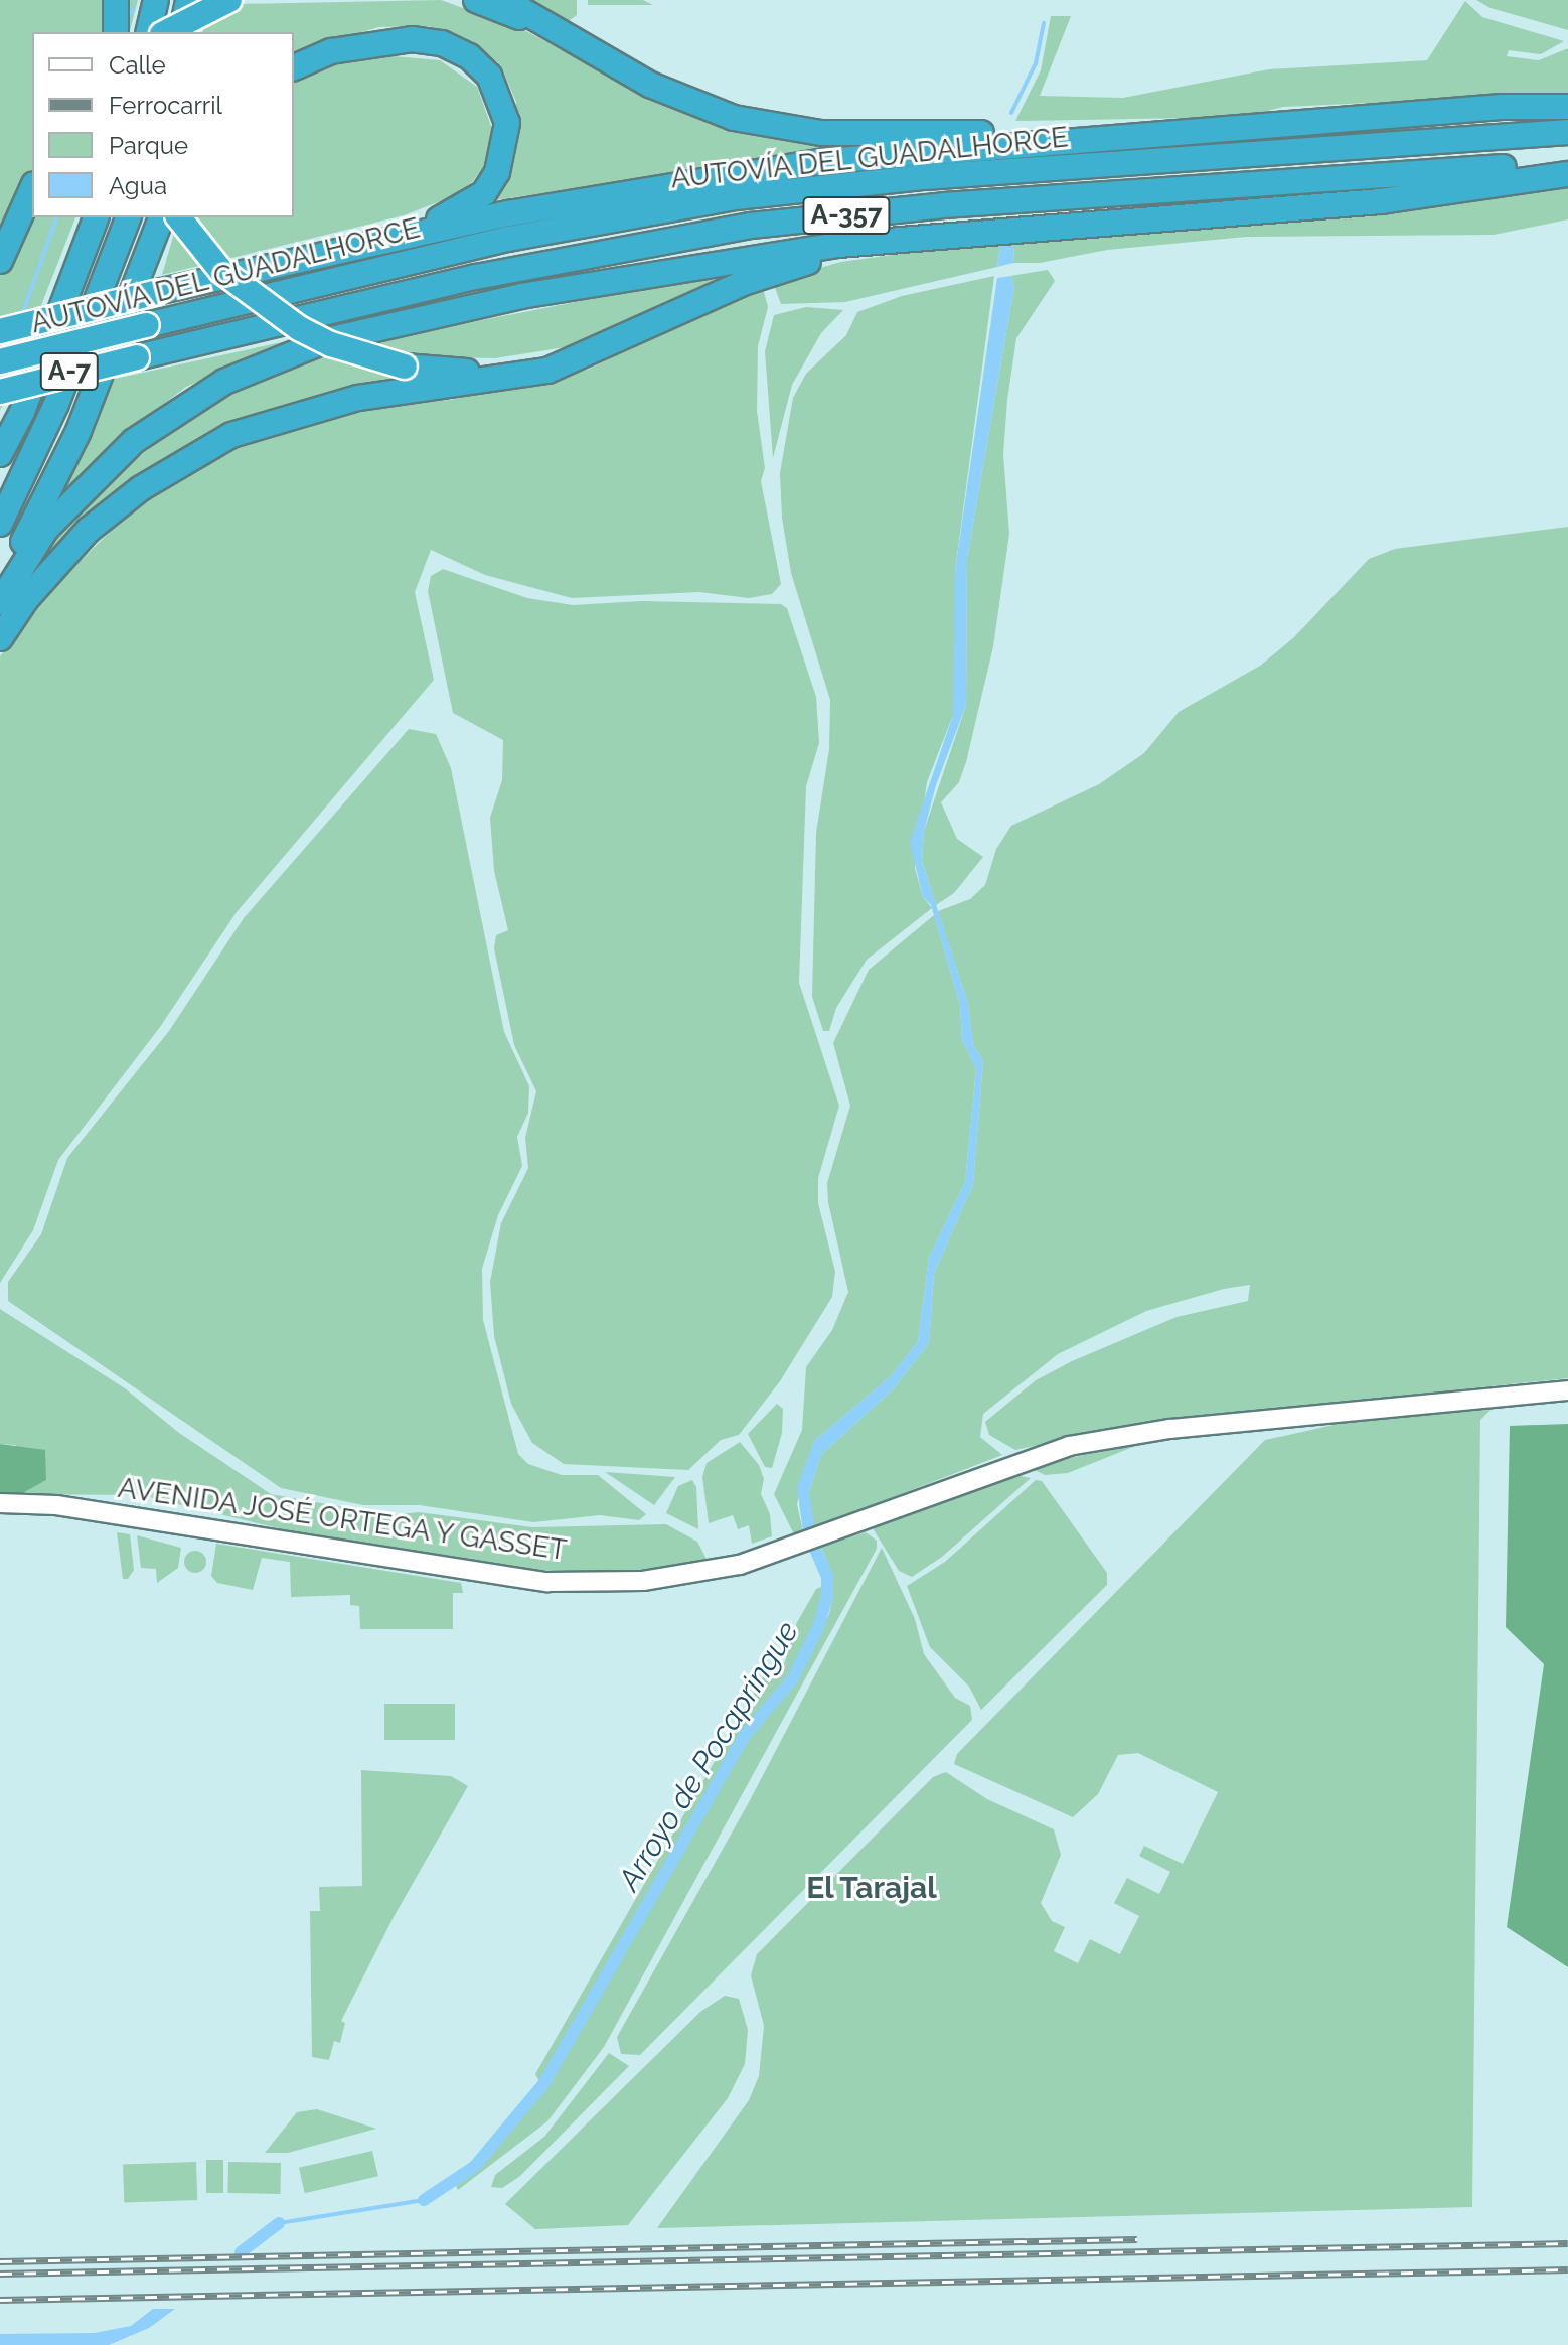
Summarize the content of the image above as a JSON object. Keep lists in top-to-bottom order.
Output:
{
  "streets": {
    "highway": ["AUTOVÍA DEL GUADALHORCE", "A-357", "A-7"],
    "main road": ["AVENIDA JOSÉ ORTEGA Y GASSET"]
  },
  "districts": ["El Tarajal"],
  "water": ["Arroyo de Pocapringue"],
  "legend": [
    "Calle",
    "Ferrocarril",
    "Parque",
    "Agua"
  ]
}
